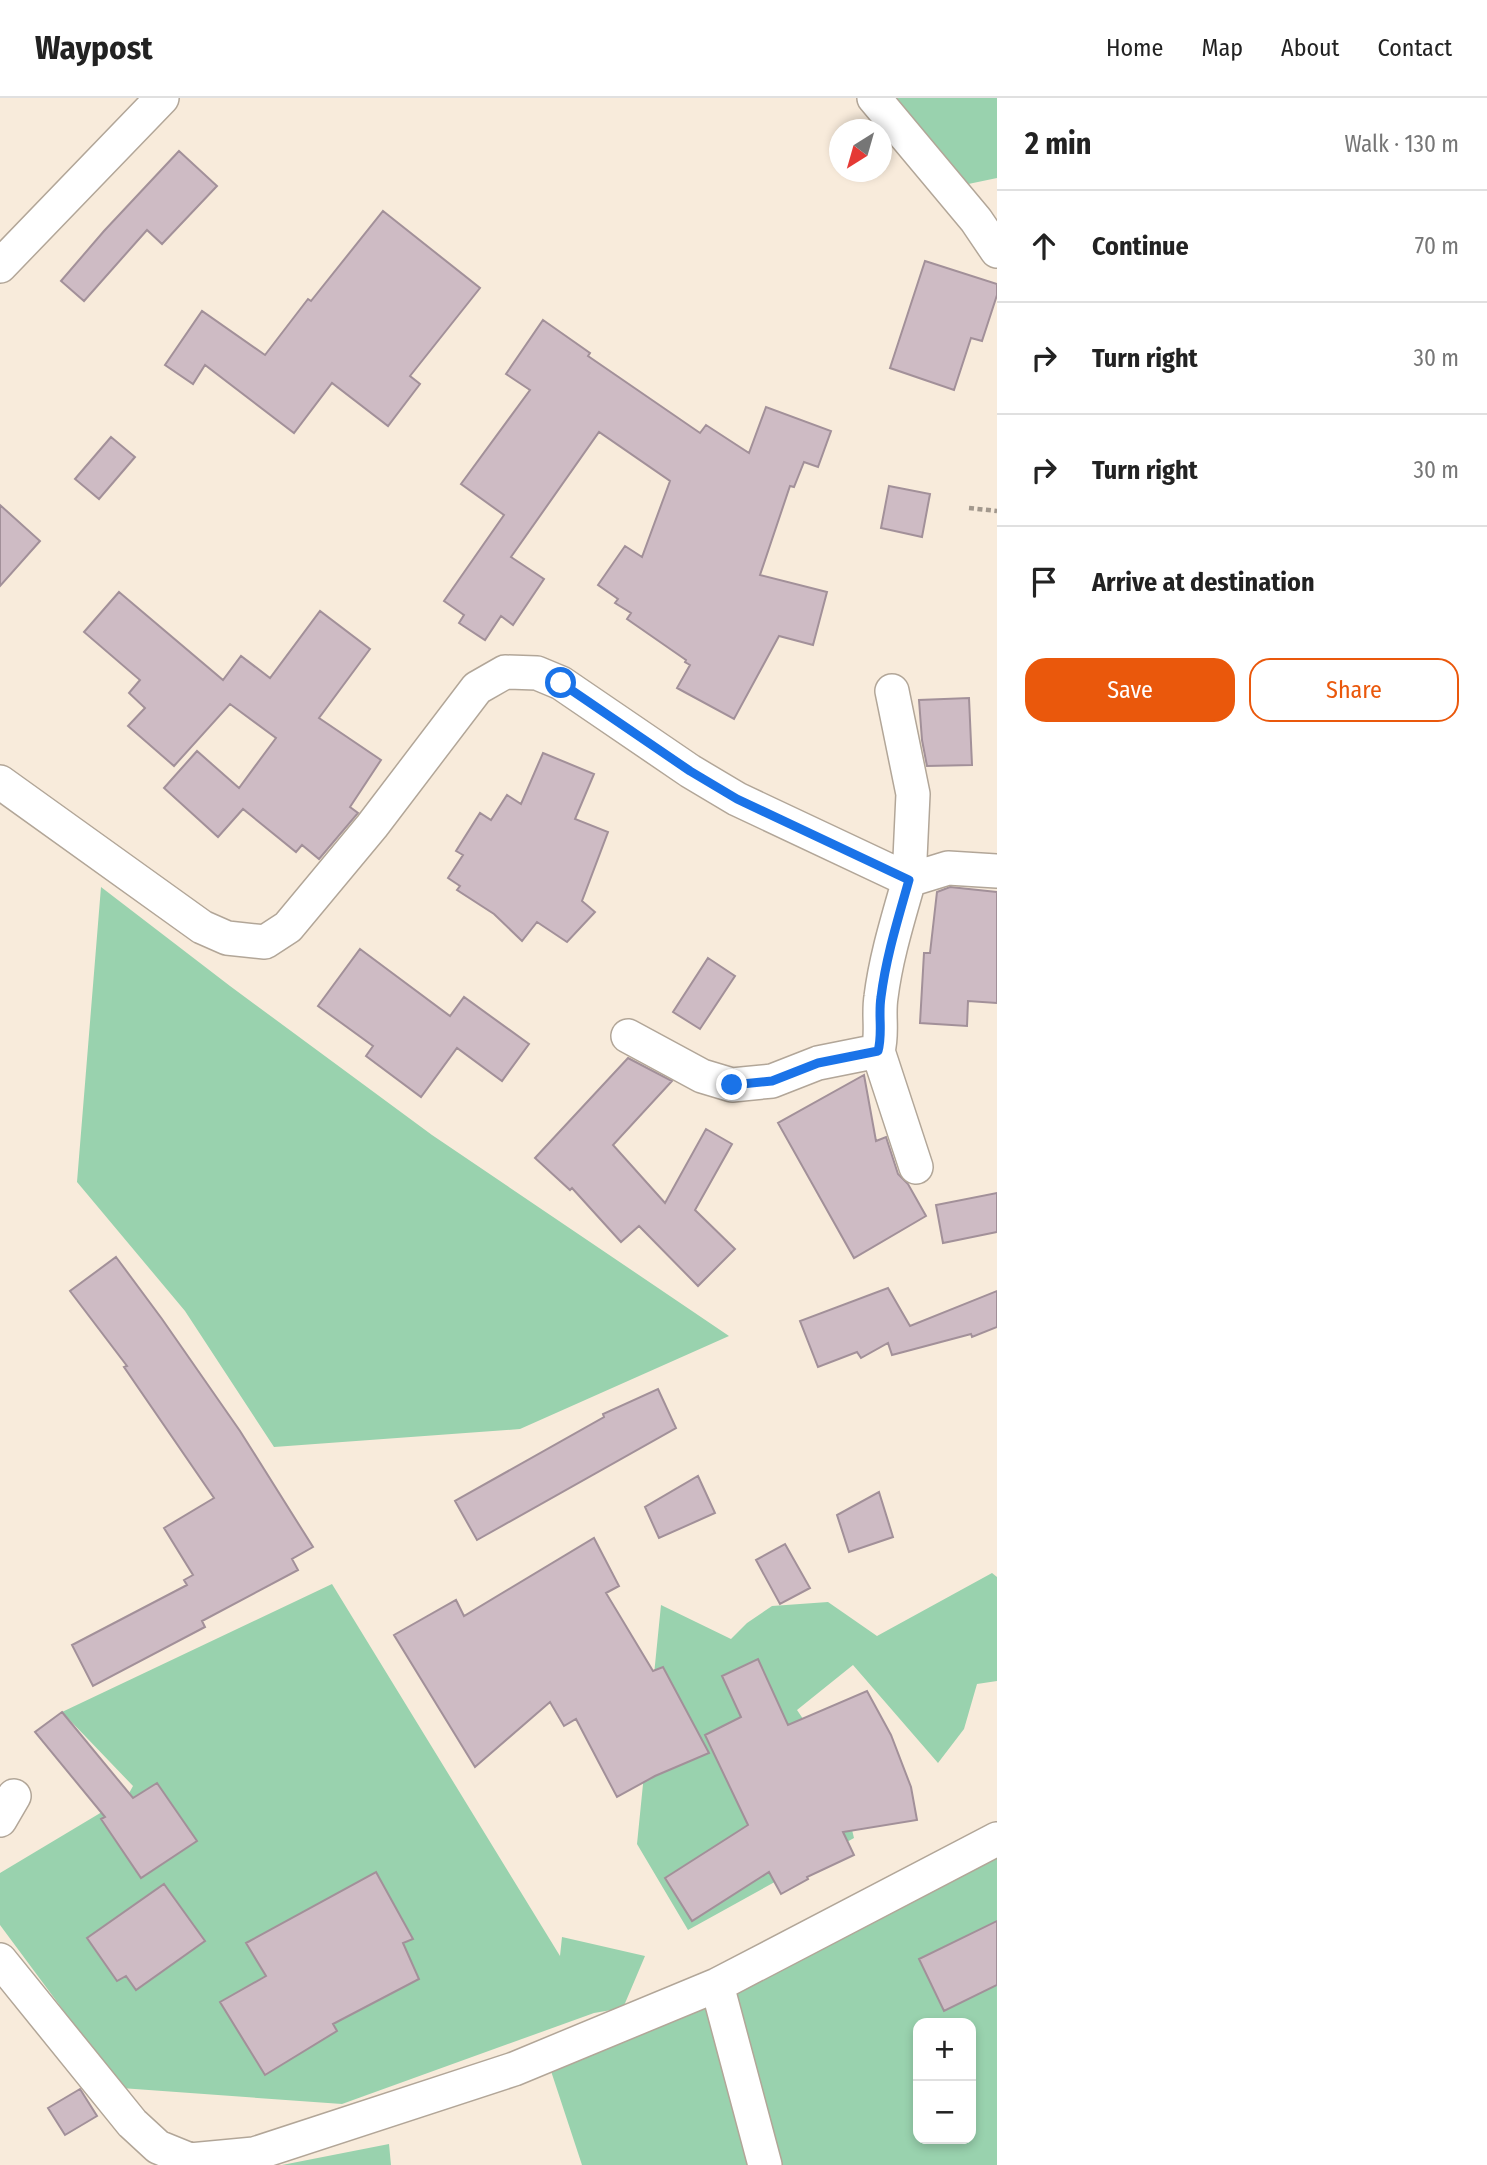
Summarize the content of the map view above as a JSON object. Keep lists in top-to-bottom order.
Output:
{
  "north": "bottom left",
  "page": {
    "header": "Waypost",
    "nav": [
      "Home",
      "Map",
      "About",
      "Contact"
    ],
    "heading": ["2 min", "Walk · 130 m"],
    "list": [
      ["Continue", "70 m"],
      ["Turn right", "30 m"],
      ["Turn right", "30 m"],
      "Arrive at destination"
    ],
    "buttons": ["Save", "Share"],
    "map_buttons": ["+", "−"]
  }
}
